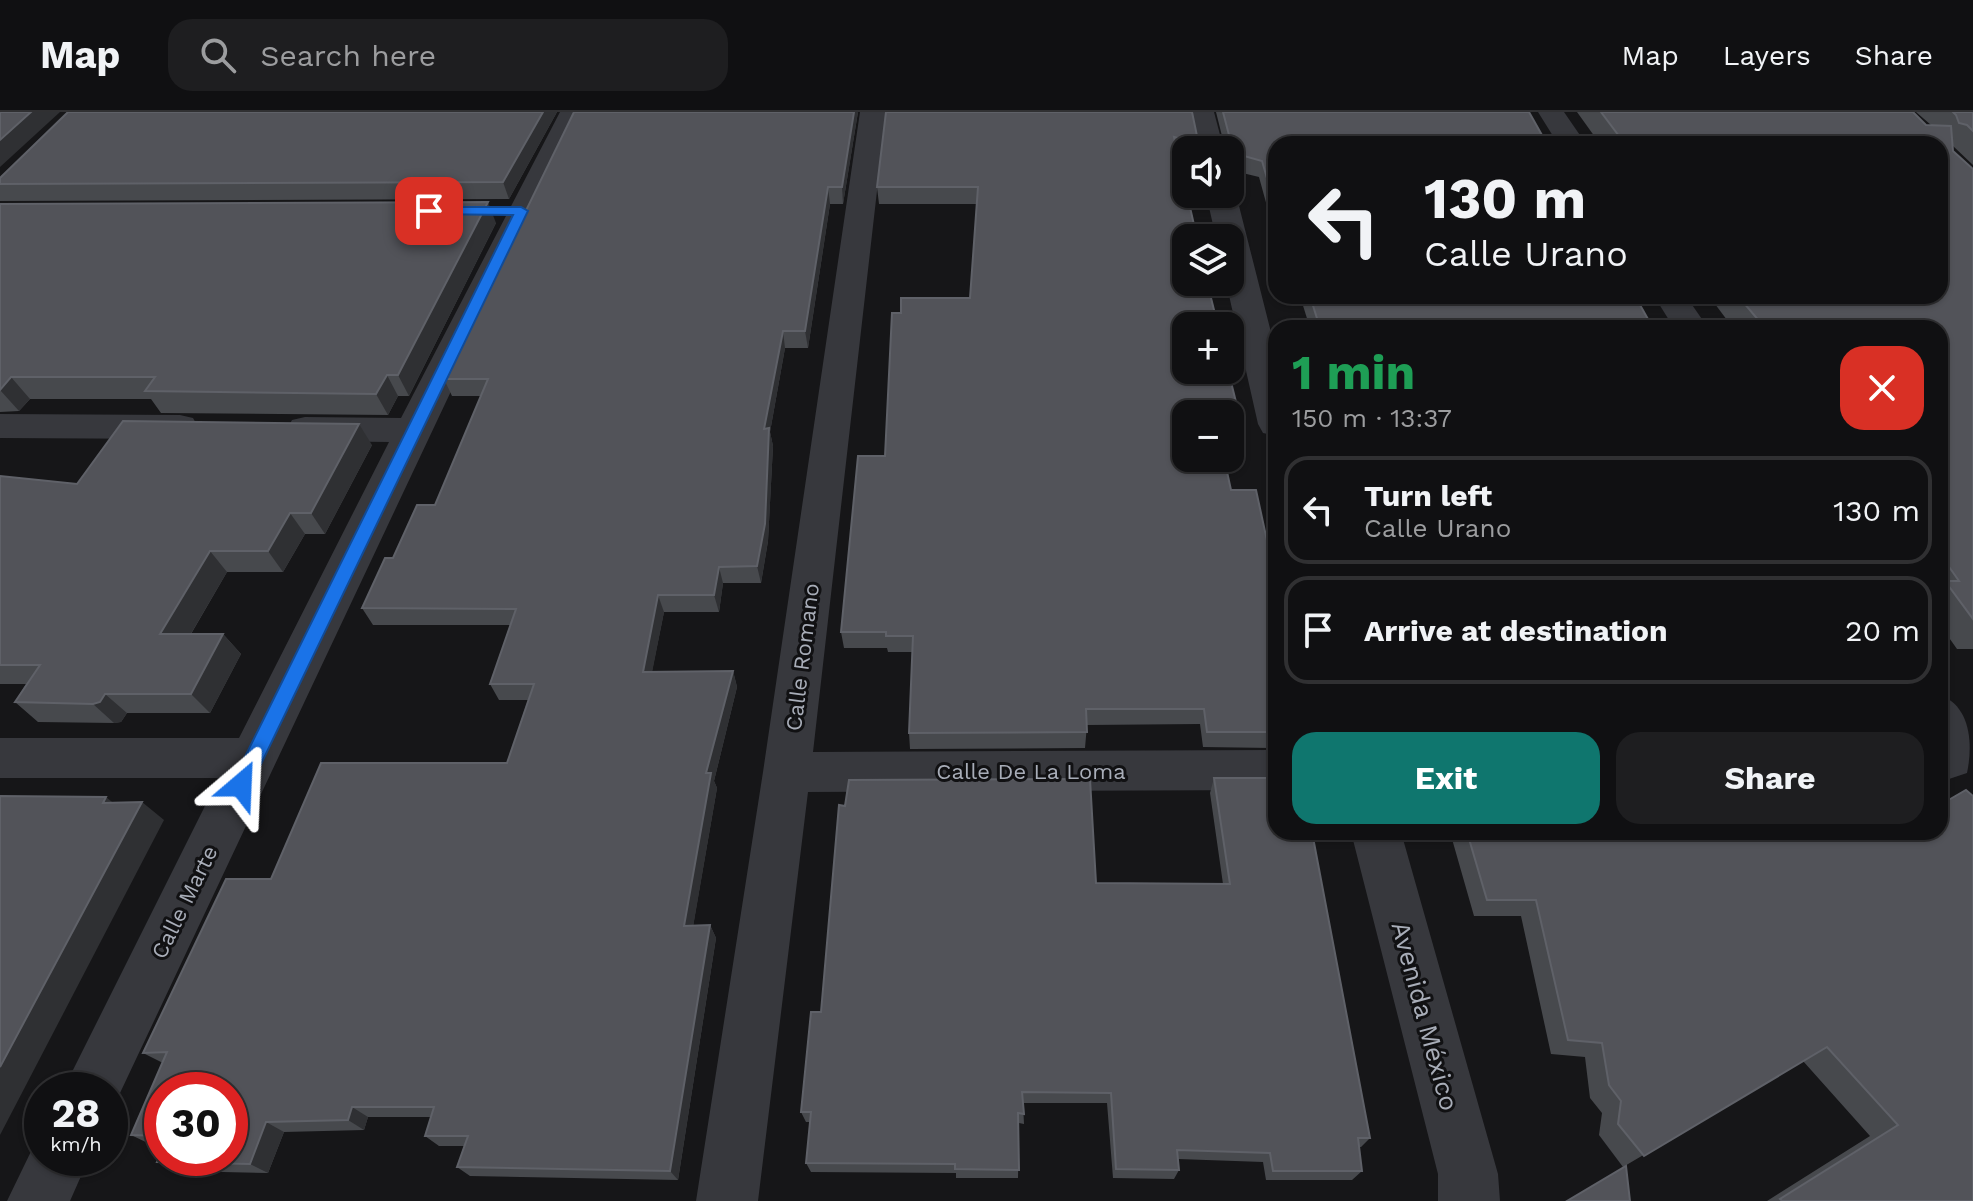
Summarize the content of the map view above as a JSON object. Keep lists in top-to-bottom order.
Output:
{
  "streets": {
    "street": [
      "Calle Romano",
      "Calle De La Loma",
      "Calle Marte",
      "Avenida México"
    ]
  },
  "crossings": [
    ["Calle Romano", "Calle De La Loma"]
  ],
  "page": {
    "header": "Map",
    "search": "Search here",
    "nav": ["Map", "Layers", "Share"],
    "map_buttons": ["+", "−"],
    "turn": ["130 m", "Calle Urano"],
    "heading": ["1 min", "150 m · 13:37"],
    "list": [
      {
        "name": "Turn left",
        "note": "Calle Urano",
        "value": "130 m"
      },
      {
        "name": "Arrive at destination",
        "value": "20 m"
      }
    ],
    "buttons": ["Exit", "Share"],
    "speed": "28 km/h",
    "limit": "30"
  }
}
